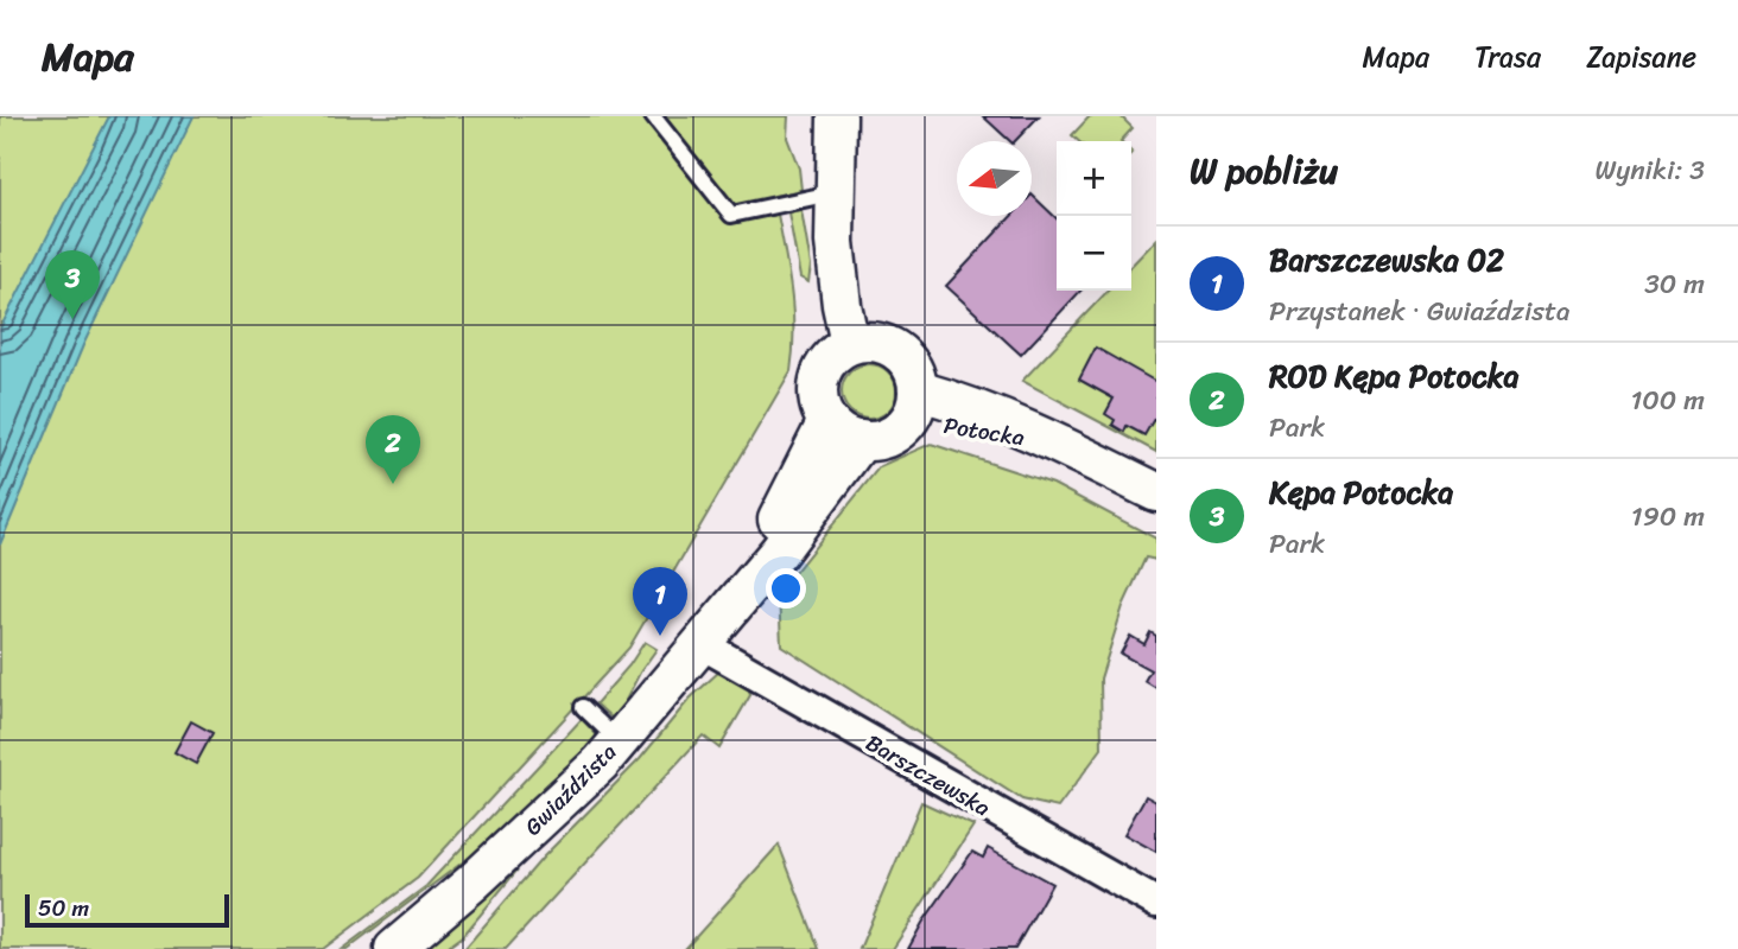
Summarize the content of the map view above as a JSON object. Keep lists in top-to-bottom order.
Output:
{
  "streets": {
    "street": ["Potocka", "Barszczewska", "Gwiaździsta"]
  },
  "crossings": [
    ["Potocka", "Gwiaździsta"],
    ["Barszczewska", "Gwiaździsta"]
  ],
  "scale_bar": "50 m",
  "north": "left",
  "page": {
    "header": "Mapa",
    "nav": ["Mapa", "Trasa", "Zapisane"],
    "heading": ["W pobliżu", "Wyniki: 3"],
    "map_buttons": ["+", "−"],
    "list": [
      {
        "mark": "1",
        "name": "Barszczewska 02",
        "note": "Przystanek · Gwiaździsta",
        "value": "30 m"
      },
      {
        "mark": "2",
        "name": "ROD Kępa Potocka",
        "note": "Park",
        "value": "100 m"
      },
      {
        "mark": "3",
        "name": "Kępa Potocka",
        "note": "Park",
        "value": "190 m"
      }
    ],
    "pins": ["3", "2", "1"],
    "scale": "50 m"
  }
}
